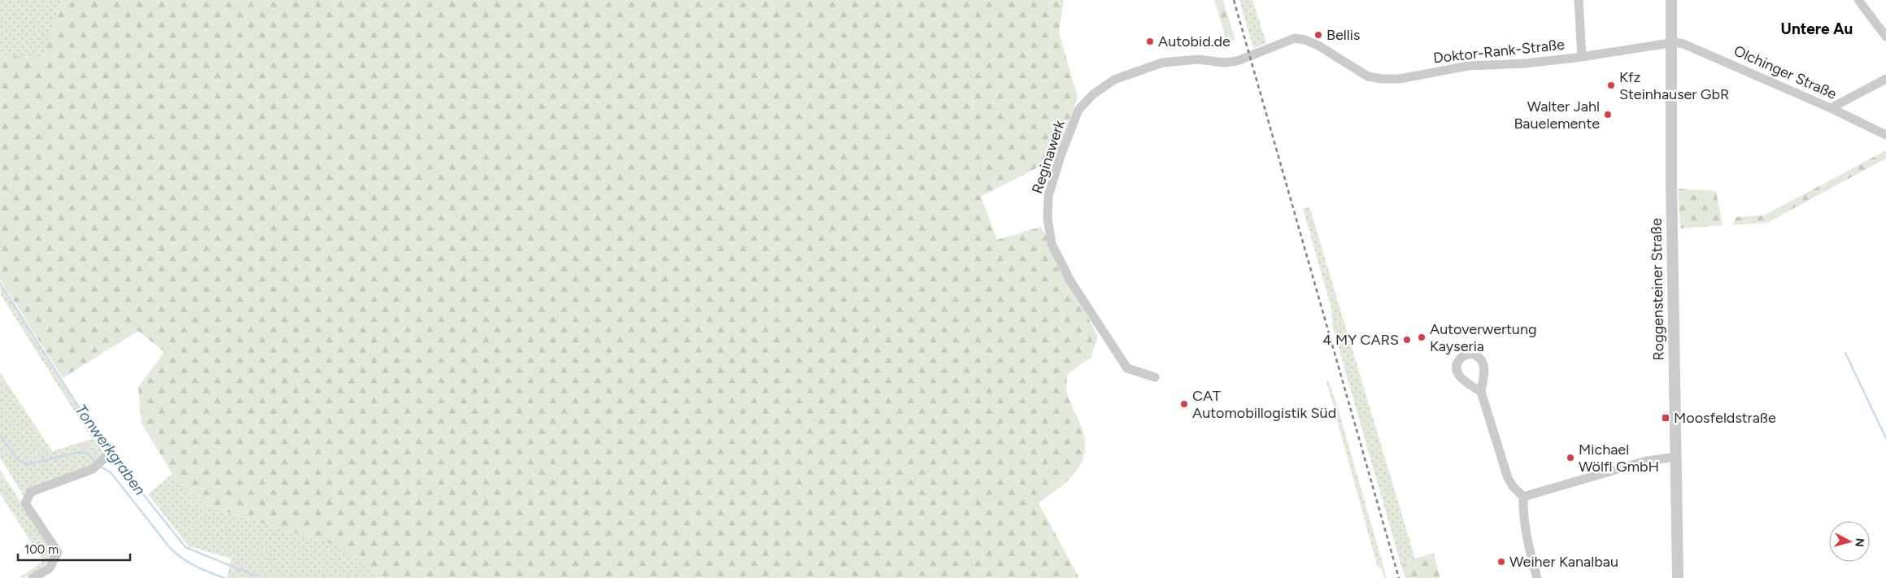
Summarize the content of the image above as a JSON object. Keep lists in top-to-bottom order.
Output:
{
  "streets": {
    "street": [
      "Doktor-Rank-Straße",
      "Olchinger Straße",
      "Reginawerk",
      "Roggensteiner Straße"
    ]
  },
  "crossings": [
    ["Doktor-Rank-Straße", "Olchinger Straße"],
    ["Doktor-Rank-Straße", "Reginawerk"],
    ["Doktor-Rank-Straße", "Roggensteiner Straße"],
    ["Olchinger Straße", "Roggensteiner Straße"]
  ],
  "districts": ["Untere Au"],
  "water": ["Tonwerkgraben"],
  "places": {
    "other": [
      "Bellis",
      "Autobid.de",
      "Kfz Steinhauser GbR",
      "Walter Jahl Bauelemente",
      "Autoverwertung Kayseria",
      "4 MY CARS",
      "CAT Automobillogistik Süd",
      "Michael Wölfl GmbH",
      "Weiher Kanalbau"
    ],
    "transit": ["Moosfeldstraße"]
  },
  "scale_bar": "100 m",
  "north": "right"
}
